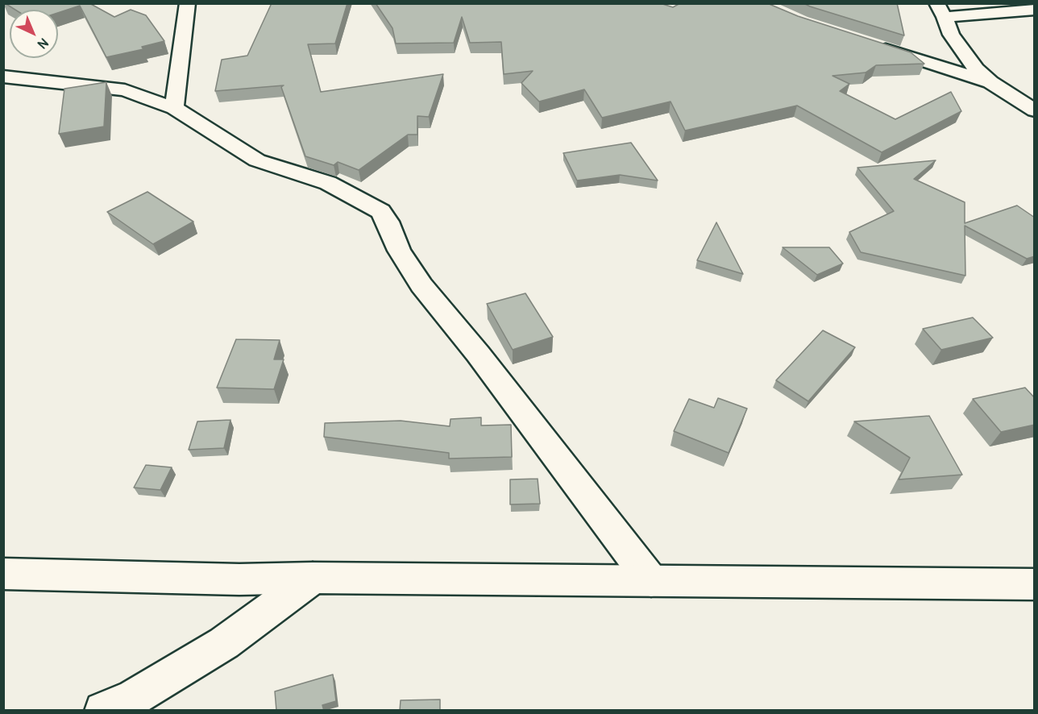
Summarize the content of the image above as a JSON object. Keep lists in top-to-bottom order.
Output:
{
  "north": "bottom right"
}
